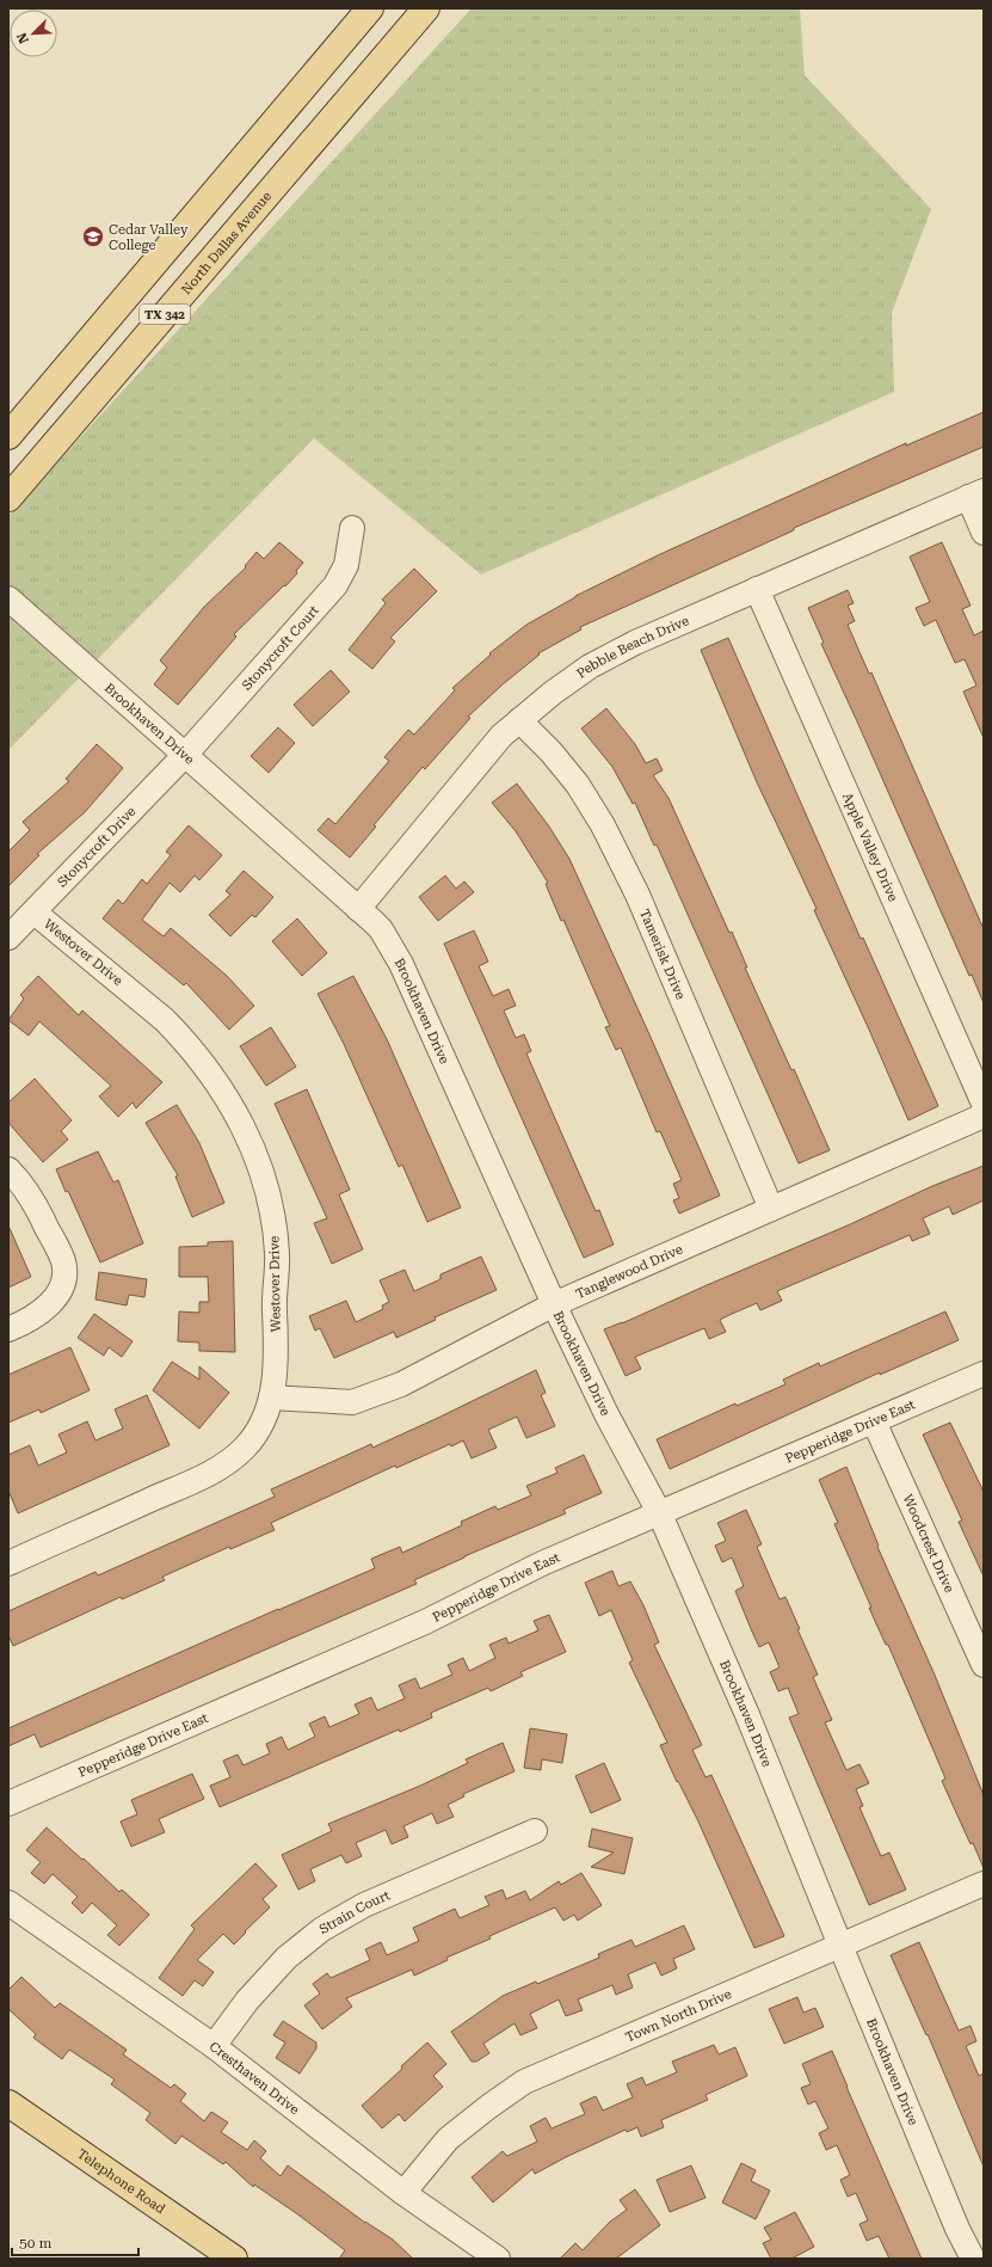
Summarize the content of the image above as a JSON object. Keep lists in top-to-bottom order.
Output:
{
  "streets": {
    "main road": ["North Dallas Avenue", "TX 342", "Telephone Road"],
    "street": [
      "Stonycroft Court",
      "Pebble Beach Drive",
      "Brookhaven Drive",
      "Apple Valley Drive",
      "Stonycroft Drive",
      "Westover Drive",
      "Tamerisk Drive",
      "Tanglewood Drive",
      "Pepperidge Drive East",
      "Woodcrest Drive",
      "Strain Court",
      "Town North Drive",
      "Cresthaven Drive"
    ]
  },
  "crossings": [
    ["Stonycroft Court", "Brookhaven Drive"],
    ["Stonycroft Court", "Stonycroft Drive"],
    ["Pebble Beach Drive", "Brookhaven Drive"],
    ["Pebble Beach Drive", "Apple Valley Drive"],
    ["Pebble Beach Drive", "Tamerisk Drive"],
    ["Brookhaven Drive", "Stonycroft Drive"],
    ["Brookhaven Drive", "Tanglewood Drive"],
    ["Brookhaven Drive", "Pepperidge Drive East"],
    ["Brookhaven Drive", "Town North Drive"],
    ["Stonycroft Drive", "Westover Drive"],
    ["Westover Drive", "Tanglewood Drive"],
    ["Tamerisk Drive", "Tanglewood Drive"],
    ["Pepperidge Drive East", "Woodcrest Drive"],
    ["Strain Court", "Cresthaven Drive"],
    ["Town North Drive", "Cresthaven Drive"]
  ],
  "places": {
    "school or university": ["Cedar Valley College"]
  },
  "scale_bar": "50 m",
  "north": "bottom left"
}
